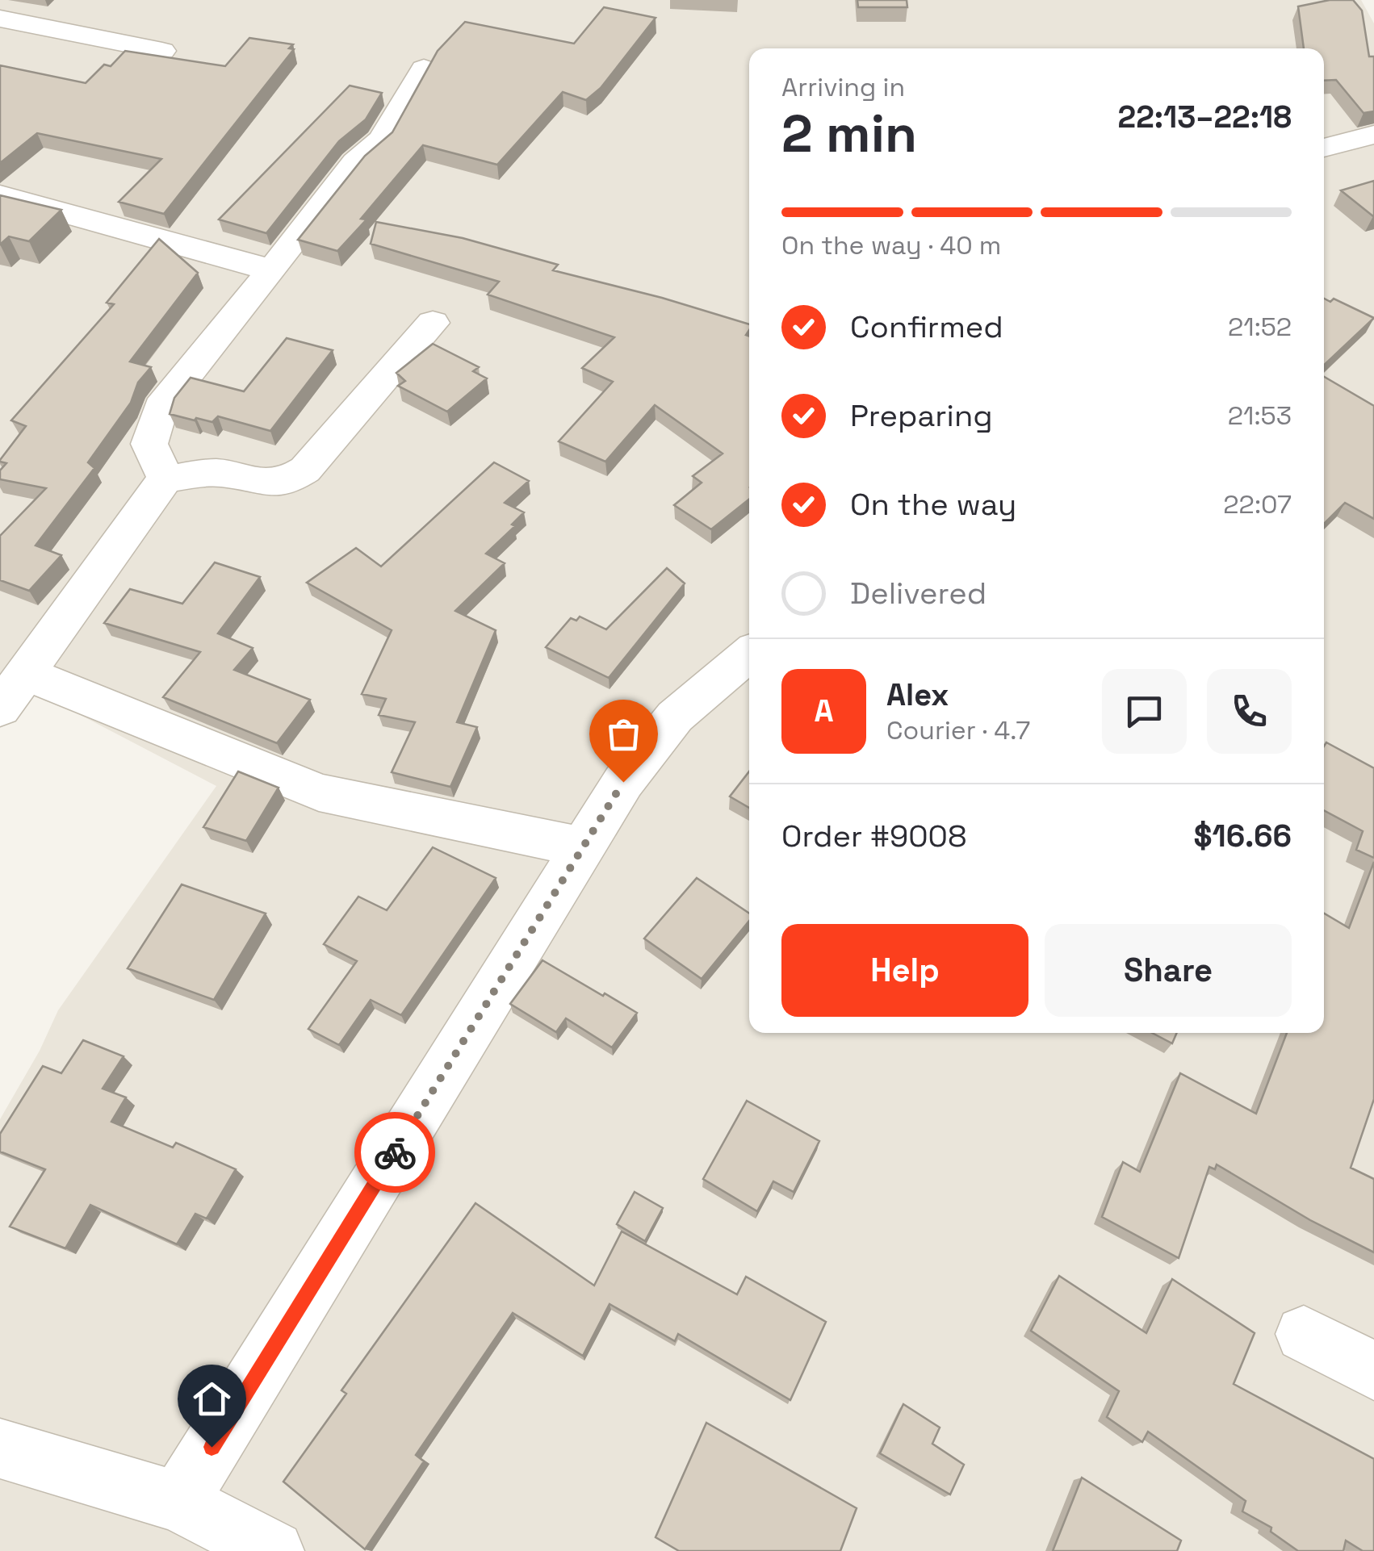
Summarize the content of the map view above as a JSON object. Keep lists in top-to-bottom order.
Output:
{
  "page": {
    "heading": ["2 min", "Arriving in", "22:13–22:18"],
    "panel": [
      "Alex",
      "Courier · 4.7",
      "Order #9008",
      "$16.66"
    ],
    "bar": "On the way · 40 m",
    "list": [
      ["Confirmed", "21:52"],
      ["Preparing", "21:53"],
      ["On the way", "22:07"],
      "Delivered"
    ],
    "round": "A",
    "buttons": ["Help", "Share"]
  }
}
